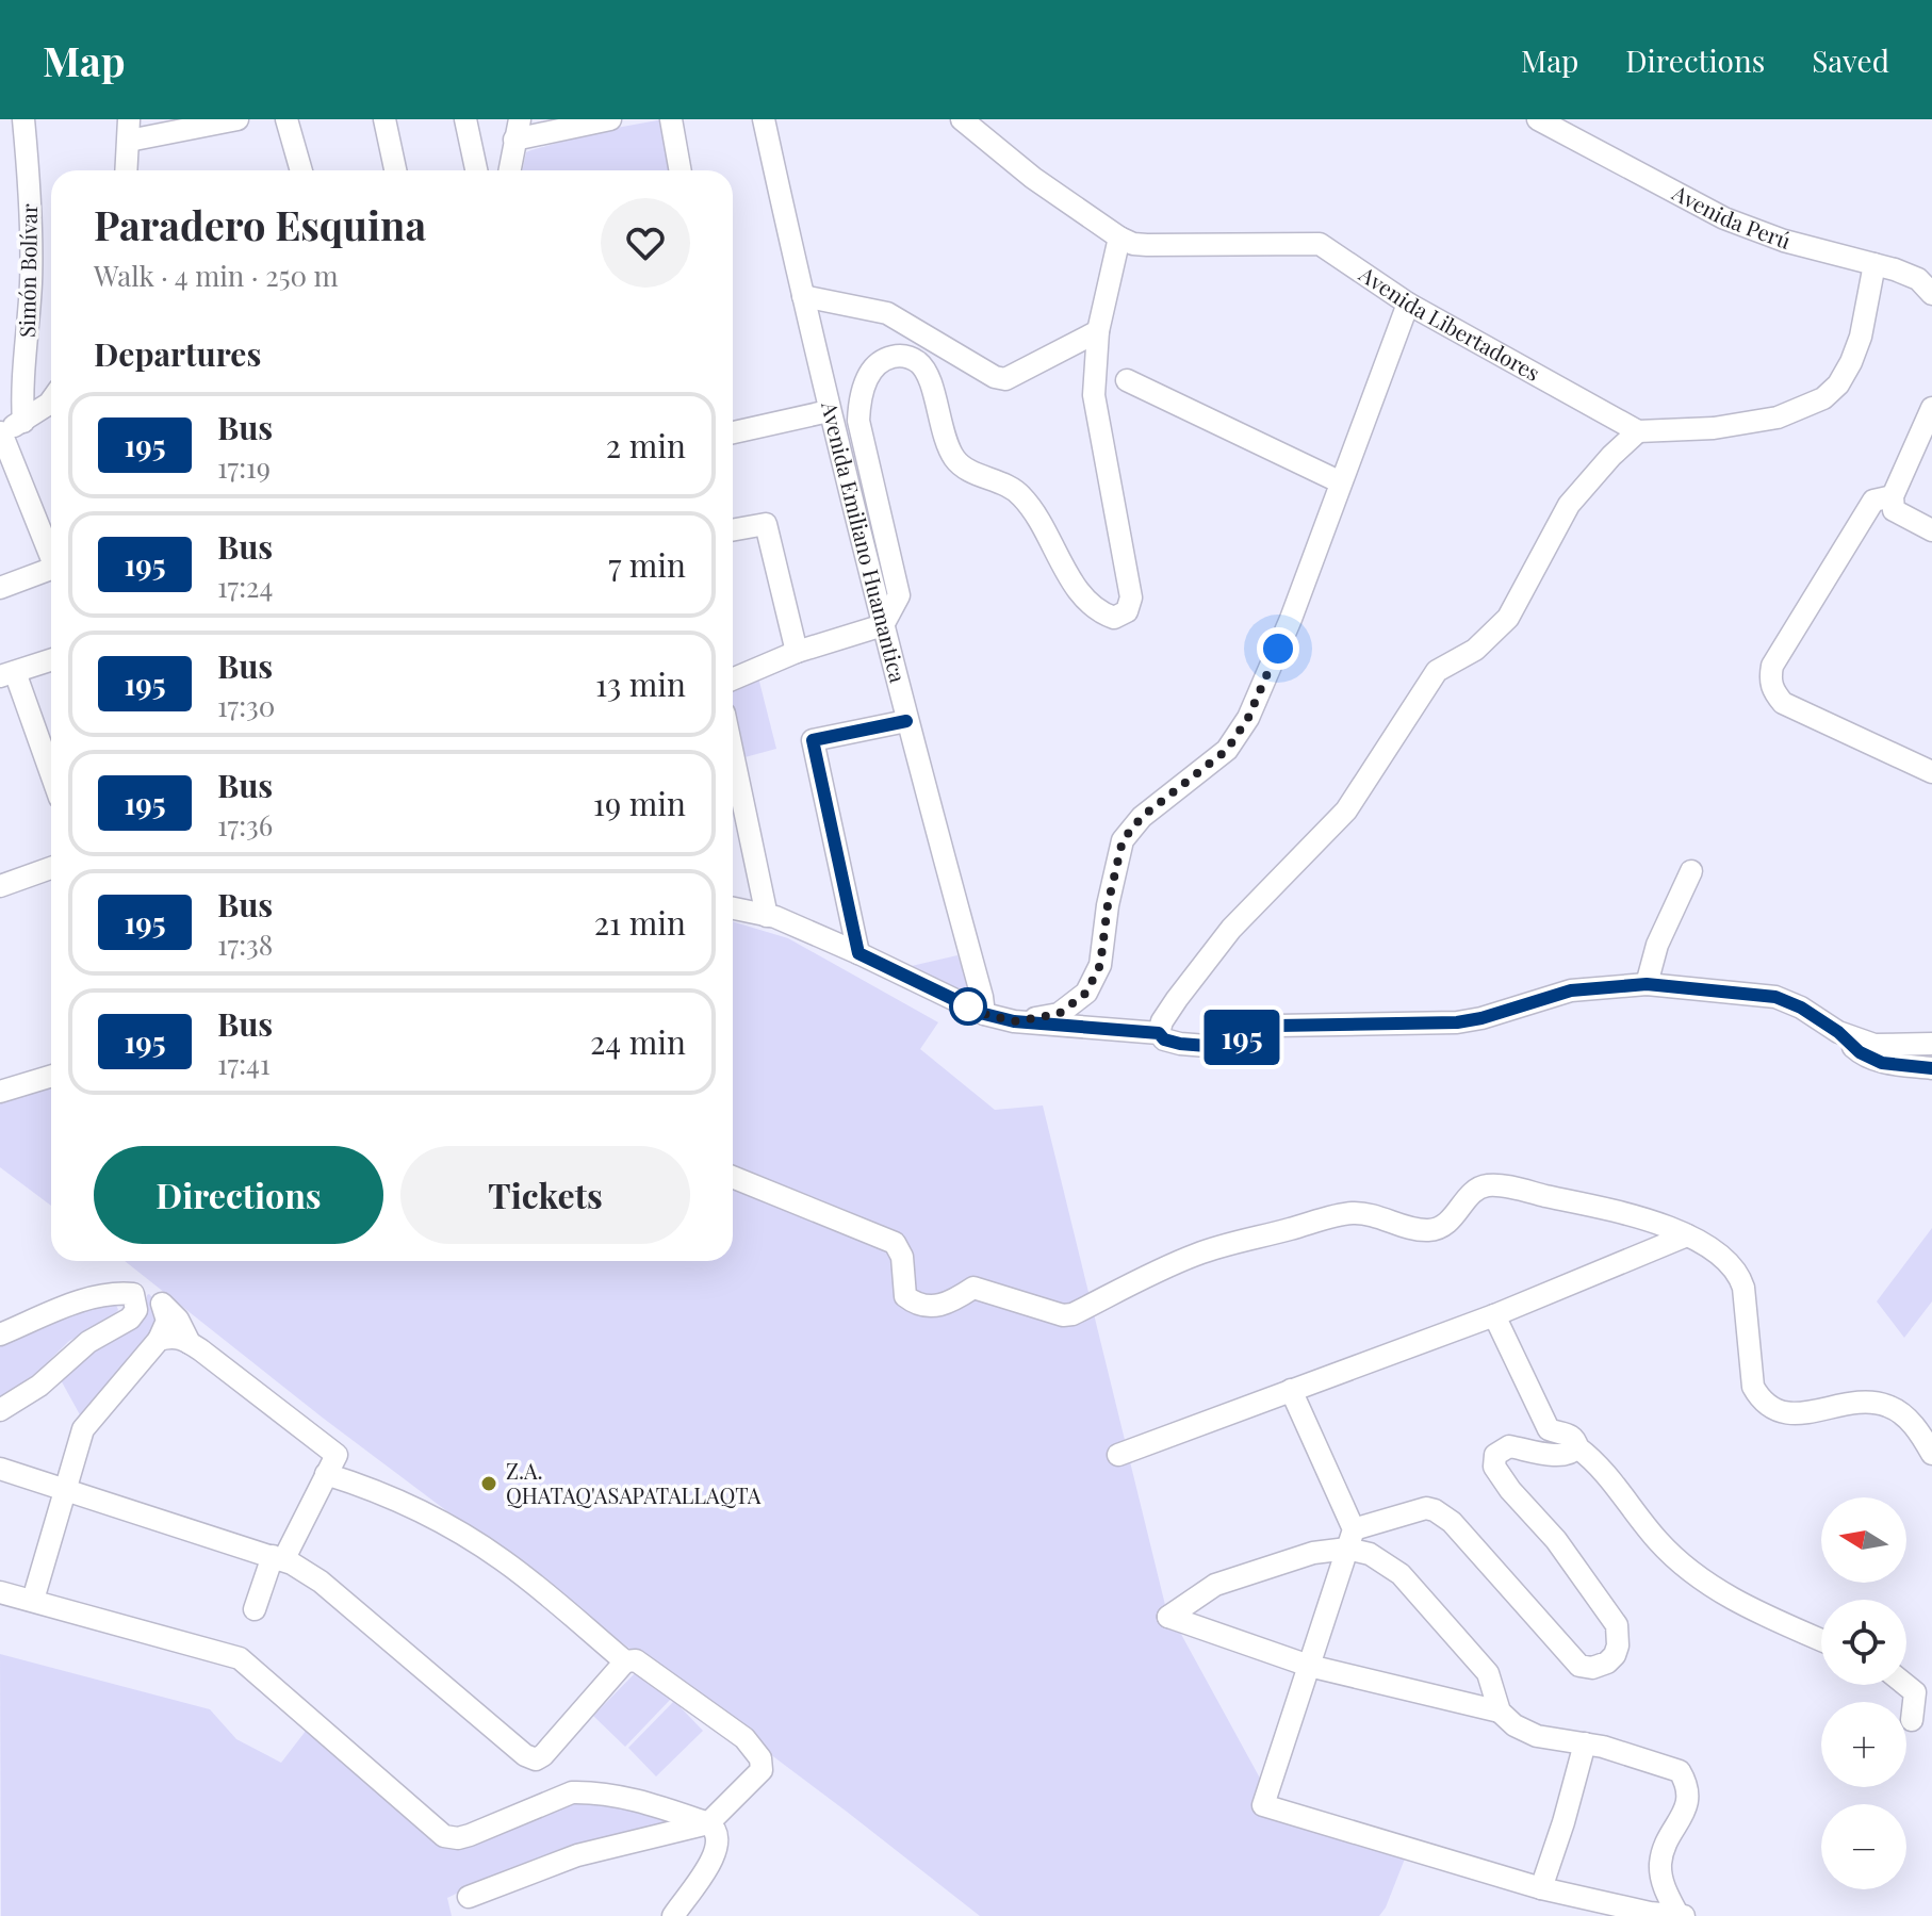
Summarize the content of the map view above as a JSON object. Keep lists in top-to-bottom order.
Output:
{
  "streets": {
    "street": [
      "Avenida Perú",
      "Simón Bolívar",
      "Avenida Libertadores",
      "Avenida Emiliano Huamantica"
    ]
  },
  "places": ["Z.A. QHATAQ'ASAPATALLAQTA"],
  "lines": ["bus line 195"],
  "north": "left",
  "page": {
    "header": "Map",
    "nav": ["Map", "Directions", "Saved"],
    "on_map": "195",
    "heading": [
      ["Paradero Esquina", "Walk · 4 min · 250 m"],
      "Departures"
    ],
    "list": [
      {
        "mark": "195",
        "name": "Bus",
        "note": "17:19",
        "value": "2 min"
      },
      {
        "mark": "195",
        "name": "Bus",
        "note": "17:24",
        "value": "7 min"
      },
      {
        "mark": "195",
        "name": "Bus",
        "note": "17:30",
        "value": "13 min"
      },
      {
        "mark": "195",
        "name": "Bus",
        "note": "17:36",
        "value": "19 min"
      },
      {
        "mark": "195",
        "name": "Bus",
        "note": "17:38",
        "value": "21 min"
      },
      {
        "mark": "195",
        "name": "Bus",
        "note": "17:41",
        "value": "24 min"
      }
    ],
    "buttons": ["Directions", "Tickets"],
    "map_buttons": ["+", "−"]
  }
}
